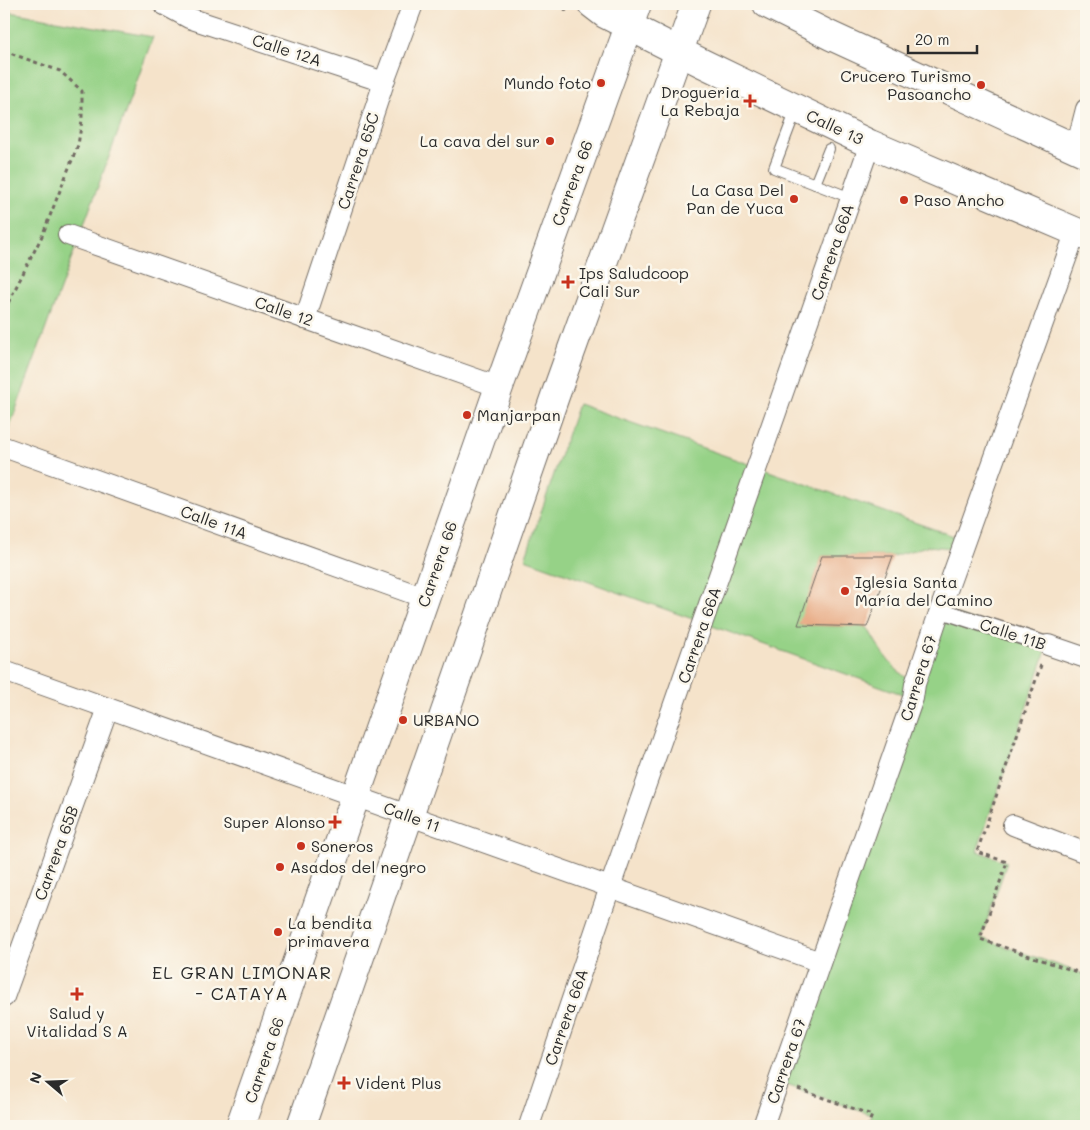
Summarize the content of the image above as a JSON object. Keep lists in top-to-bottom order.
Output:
{
  "streets": {
    "main road": ["Calle 13", "Carrera 66"],
    "street": [
      "Calle 12A",
      "Carrera 65C",
      "Carrera 66A",
      "Calle 12",
      "Calle 11A",
      "Calle 11B",
      "Carrera 67",
      "Calle 11",
      "Carrera 65B"
    ]
  },
  "crossings": [
    ["Calle 12A", "Carrera 65C"],
    ["Calle 13", "Carrera 66"],
    ["Calle 13", "Carrera 66A"],
    ["Calle 13", "Carrera 67"],
    ["Carrera 65C", "Calle 12"],
    ["Carrera 66", "Calle 12"],
    ["Carrera 66", "Calle 11A"],
    ["Carrera 66", "Calle 11"],
    ["Carrera 66A", "Calle 11"],
    ["Calle 11B", "Carrera 67"],
    ["Carrera 67", "Calle 11"],
    ["Calle 11", "Carrera 65B"]
  ],
  "districts": ["EL GRAN LIMONAR - CATAYA"],
  "places": {
    "other": [
      "Mundo foto",
      "Crucero Turismo Pasoancho",
      "La cava del sur",
      "La Casa Del Pan de Yuca",
      "Paso Ancho",
      "Manjarpan",
      "Iglesia Santa María del Camino",
      "URBANO",
      "Soneros",
      "Asados del negro",
      "La bendita primavera"
    ],
    "health": [
      "Drogueria La Rebaja",
      "Ips Saludcoop Cali Sur",
      "Super Alonso",
      "Salud y Vitalidad S A",
      "Vident Plus"
    ]
  },
  "scale_bar": "20 m",
  "north": "left"
}
